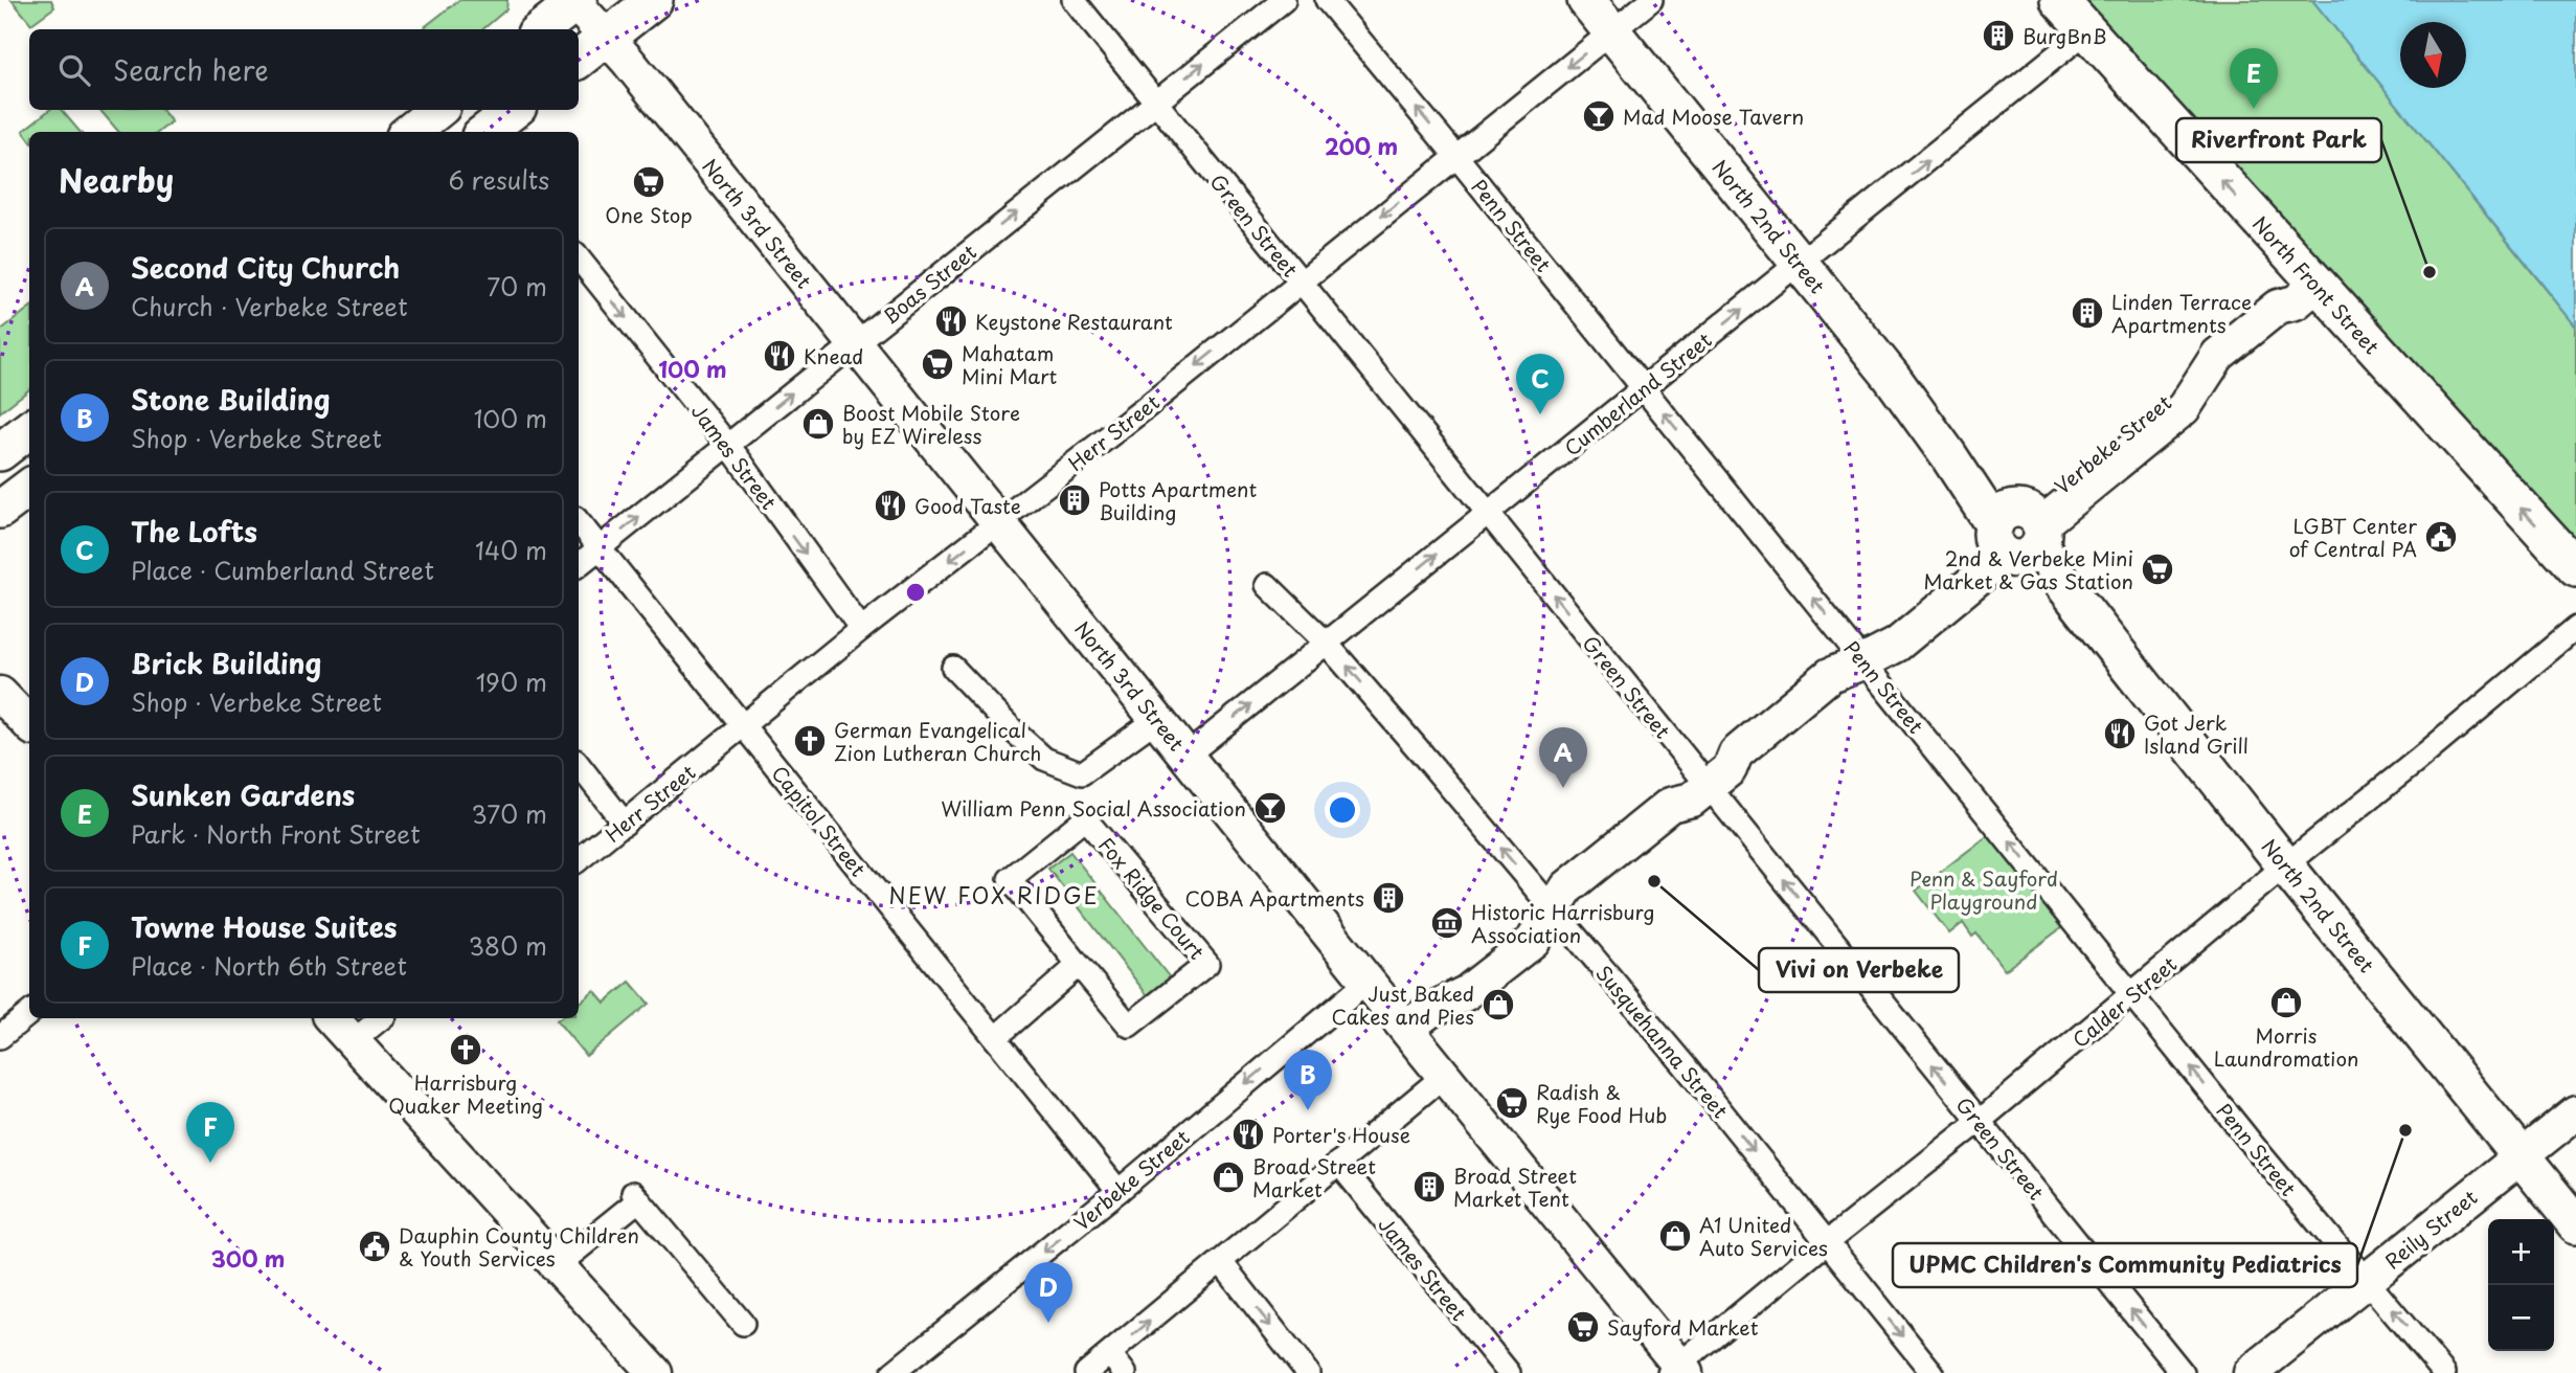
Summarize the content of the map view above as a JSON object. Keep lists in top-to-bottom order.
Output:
{
  "streets": {
    "main road": [
      "North 3rd Street",
      "North 2nd Street",
      "North Front Street",
      "Verbeke Street",
      "Reily Street"
    ],
    "street": [
      "Green Street",
      "Penn Street",
      "Boas Street",
      "Cumberland Street",
      "Herr Street",
      "James Street",
      "Capitol Street",
      "Fox Ridge Court",
      "Calder Street",
      "Susquehanna Street"
    ]
  },
  "crossings": [
    ["North 3rd Street", "Boas Street"],
    ["North 3rd Street", "Cumberland Street"],
    ["North 3rd Street", "Herr Street"],
    ["North 3rd Street", "Verbeke Street"],
    ["North 3rd Street", "Calder Street"],
    ["Green Street", "Boas Street"],
    ["Green Street", "Cumberland Street"],
    ["Green Street", "Herr Street"],
    ["Green Street", "Verbeke Street"],
    ["Green Street", "Calder Street"],
    ["Penn Street", "Cumberland Street"],
    ["Penn Street", "Herr Street"],
    ["Penn Street", "Verbeke Street"],
    ["Penn Street", "Calder Street"],
    ["Penn Street", "Reily Street"],
    ["North 2nd Street", "Cumberland Street"],
    ["North 2nd Street", "Herr Street"],
    ["North 2nd Street", "Verbeke Street"],
    ["North 2nd Street", "Calder Street"],
    ["North 2nd Street", "Reily Street"],
    ["Boas Street", "James Street"],
    ["Boas Street", "Capitol Street"],
    ["North Front Street", "Cumberland Street"],
    ["North Front Street", "Verbeke Street"],
    ["Cumberland Street", "Susquehanna Street"],
    ["Herr Street", "James Street"],
    ["Herr Street", "Capitol Street"],
    ["Verbeke Street", "Capitol Street"],
    ["Calder Street", "Susquehanna Street"]
  ],
  "one_way": [
    "Green Street",
    "Penn Street",
    "Boas Street",
    "North Front Street",
    "Cumberland Street",
    "Herr Street",
    "Verbeke Street",
    "James Street"
  ],
  "districts": ["NEW FOX RIDGE"],
  "parks": ["Penn & Sayford Playground"],
  "places": {
    "building": [
      "BurgBnB",
      "Linden Terrace Apartments",
      "Potts Apartment Building",
      "COBA Apartments",
      "Broad Street Market Tent"
    ],
    "bar": ["Mad Moose Tavern", "William Penn Social Association"],
    "supermarket": [
      "One Stop",
      "Mahatam Mini Mart",
      "2nd & Verbeke Mini Market & Gas Station",
      "Radish & Rye Food Hub",
      "Sayford Market"
    ],
    "other": ["Riverfront Park", "Vivi on Verbeke", "UPMC Children's Community Pediatrics"],
    "restaurant": [
      "Keystone Restaurant",
      "Knead",
      "Good Taste",
      "Got Jerk Island Grill",
      "Porter's House"
    ],
    "shop": [
      "Boost Mobile Store by EZ Wireless",
      "Morris Laundromation",
      "Just Baked Cakes and Pies",
      "Broad Street Market",
      "A1 United Auto Services"
    ],
    "public building": ["LGBT Center of Central PA", "Dauphin County Children & Youth Services"],
    "church": ["German Evangelical Zion Lutheran Church", "Harrisburg Quaker Meeting"],
    "museum": ["Historic Harrisburg Association"]
  },
  "north": "bottom",
  "page": {
    "search": "Search here",
    "pins": [
      "E",
      "C",
      "A",
      "B",
      "F",
      "D"
    ],
    "heading": ["Nearby", "6 results"],
    "list": [
      {
        "mark": "A",
        "name": "Second City Church",
        "note": "Church · Verbeke Street",
        "value": "70 m"
      },
      {
        "mark": "B",
        "name": "Stone Building",
        "note": "Shop · Verbeke Street",
        "value": "100 m"
      },
      {
        "mark": "C",
        "name": "The Lofts",
        "note": "Place · Cumberland Street",
        "value": "140 m"
      },
      {
        "mark": "D",
        "name": "Brick Building",
        "note": "Shop · Verbeke Street",
        "value": "190 m"
      },
      {
        "mark": "E",
        "name": "Sunken Gardens",
        "note": "Park · North Front Street",
        "value": "370 m"
      },
      {
        "mark": "F",
        "name": "Towne House Suites",
        "note": "Place · North 6th Street",
        "value": "380 m"
      }
    ],
    "map_buttons": ["+", "−"]
  },
  "rings": ["200 m", "100 m", "300 m"]
}
